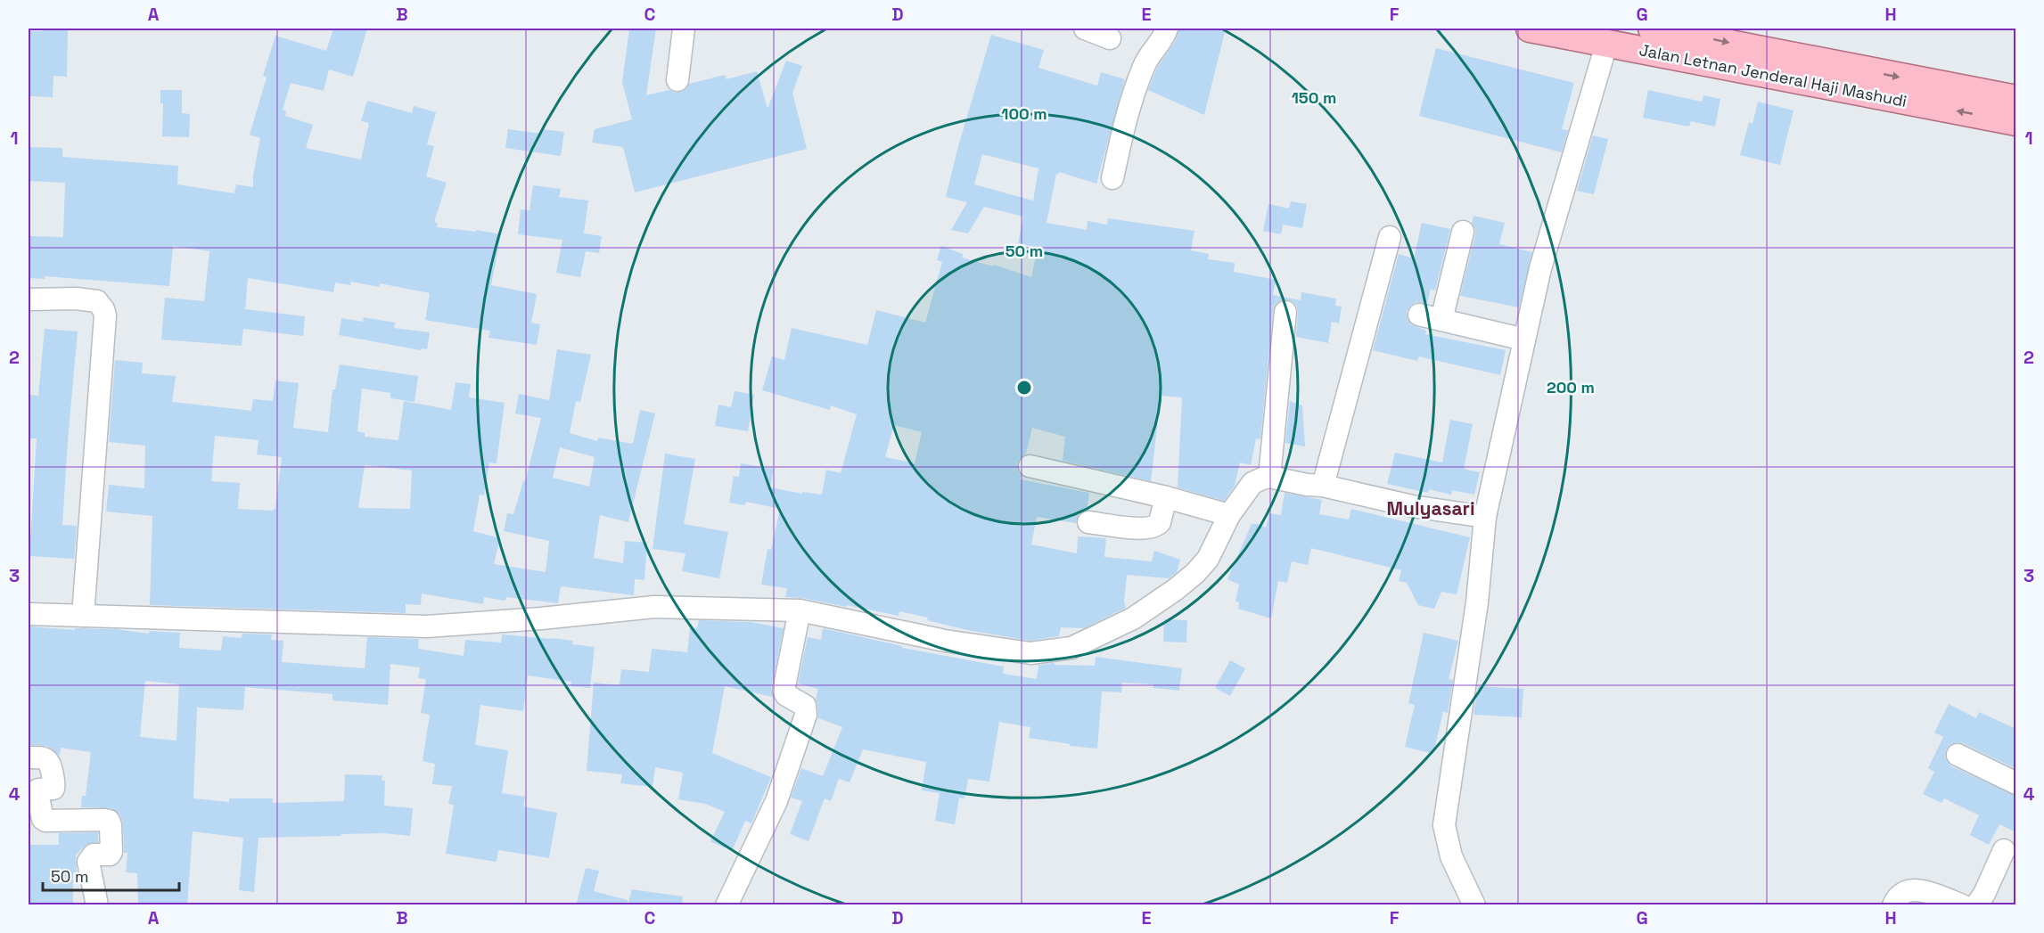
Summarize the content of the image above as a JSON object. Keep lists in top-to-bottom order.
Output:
{
  "streets": {
    "main road": ["Jalan Letnan Jenderal Haji Mashudi"]
  },
  "districts": ["Mulyasari"],
  "scale_bar": "50 m",
  "grid": {
    "columns": [
      "A",
      "B",
      "C",
      "D",
      "E",
      "F",
      "G",
      "H"
    ],
    "rows": [
      "1",
      "2",
      "3",
      "4"
    ]
  },
  "rings": [
    "150 m",
    "100 m",
    "50 m",
    "200 m"
  ]
}
